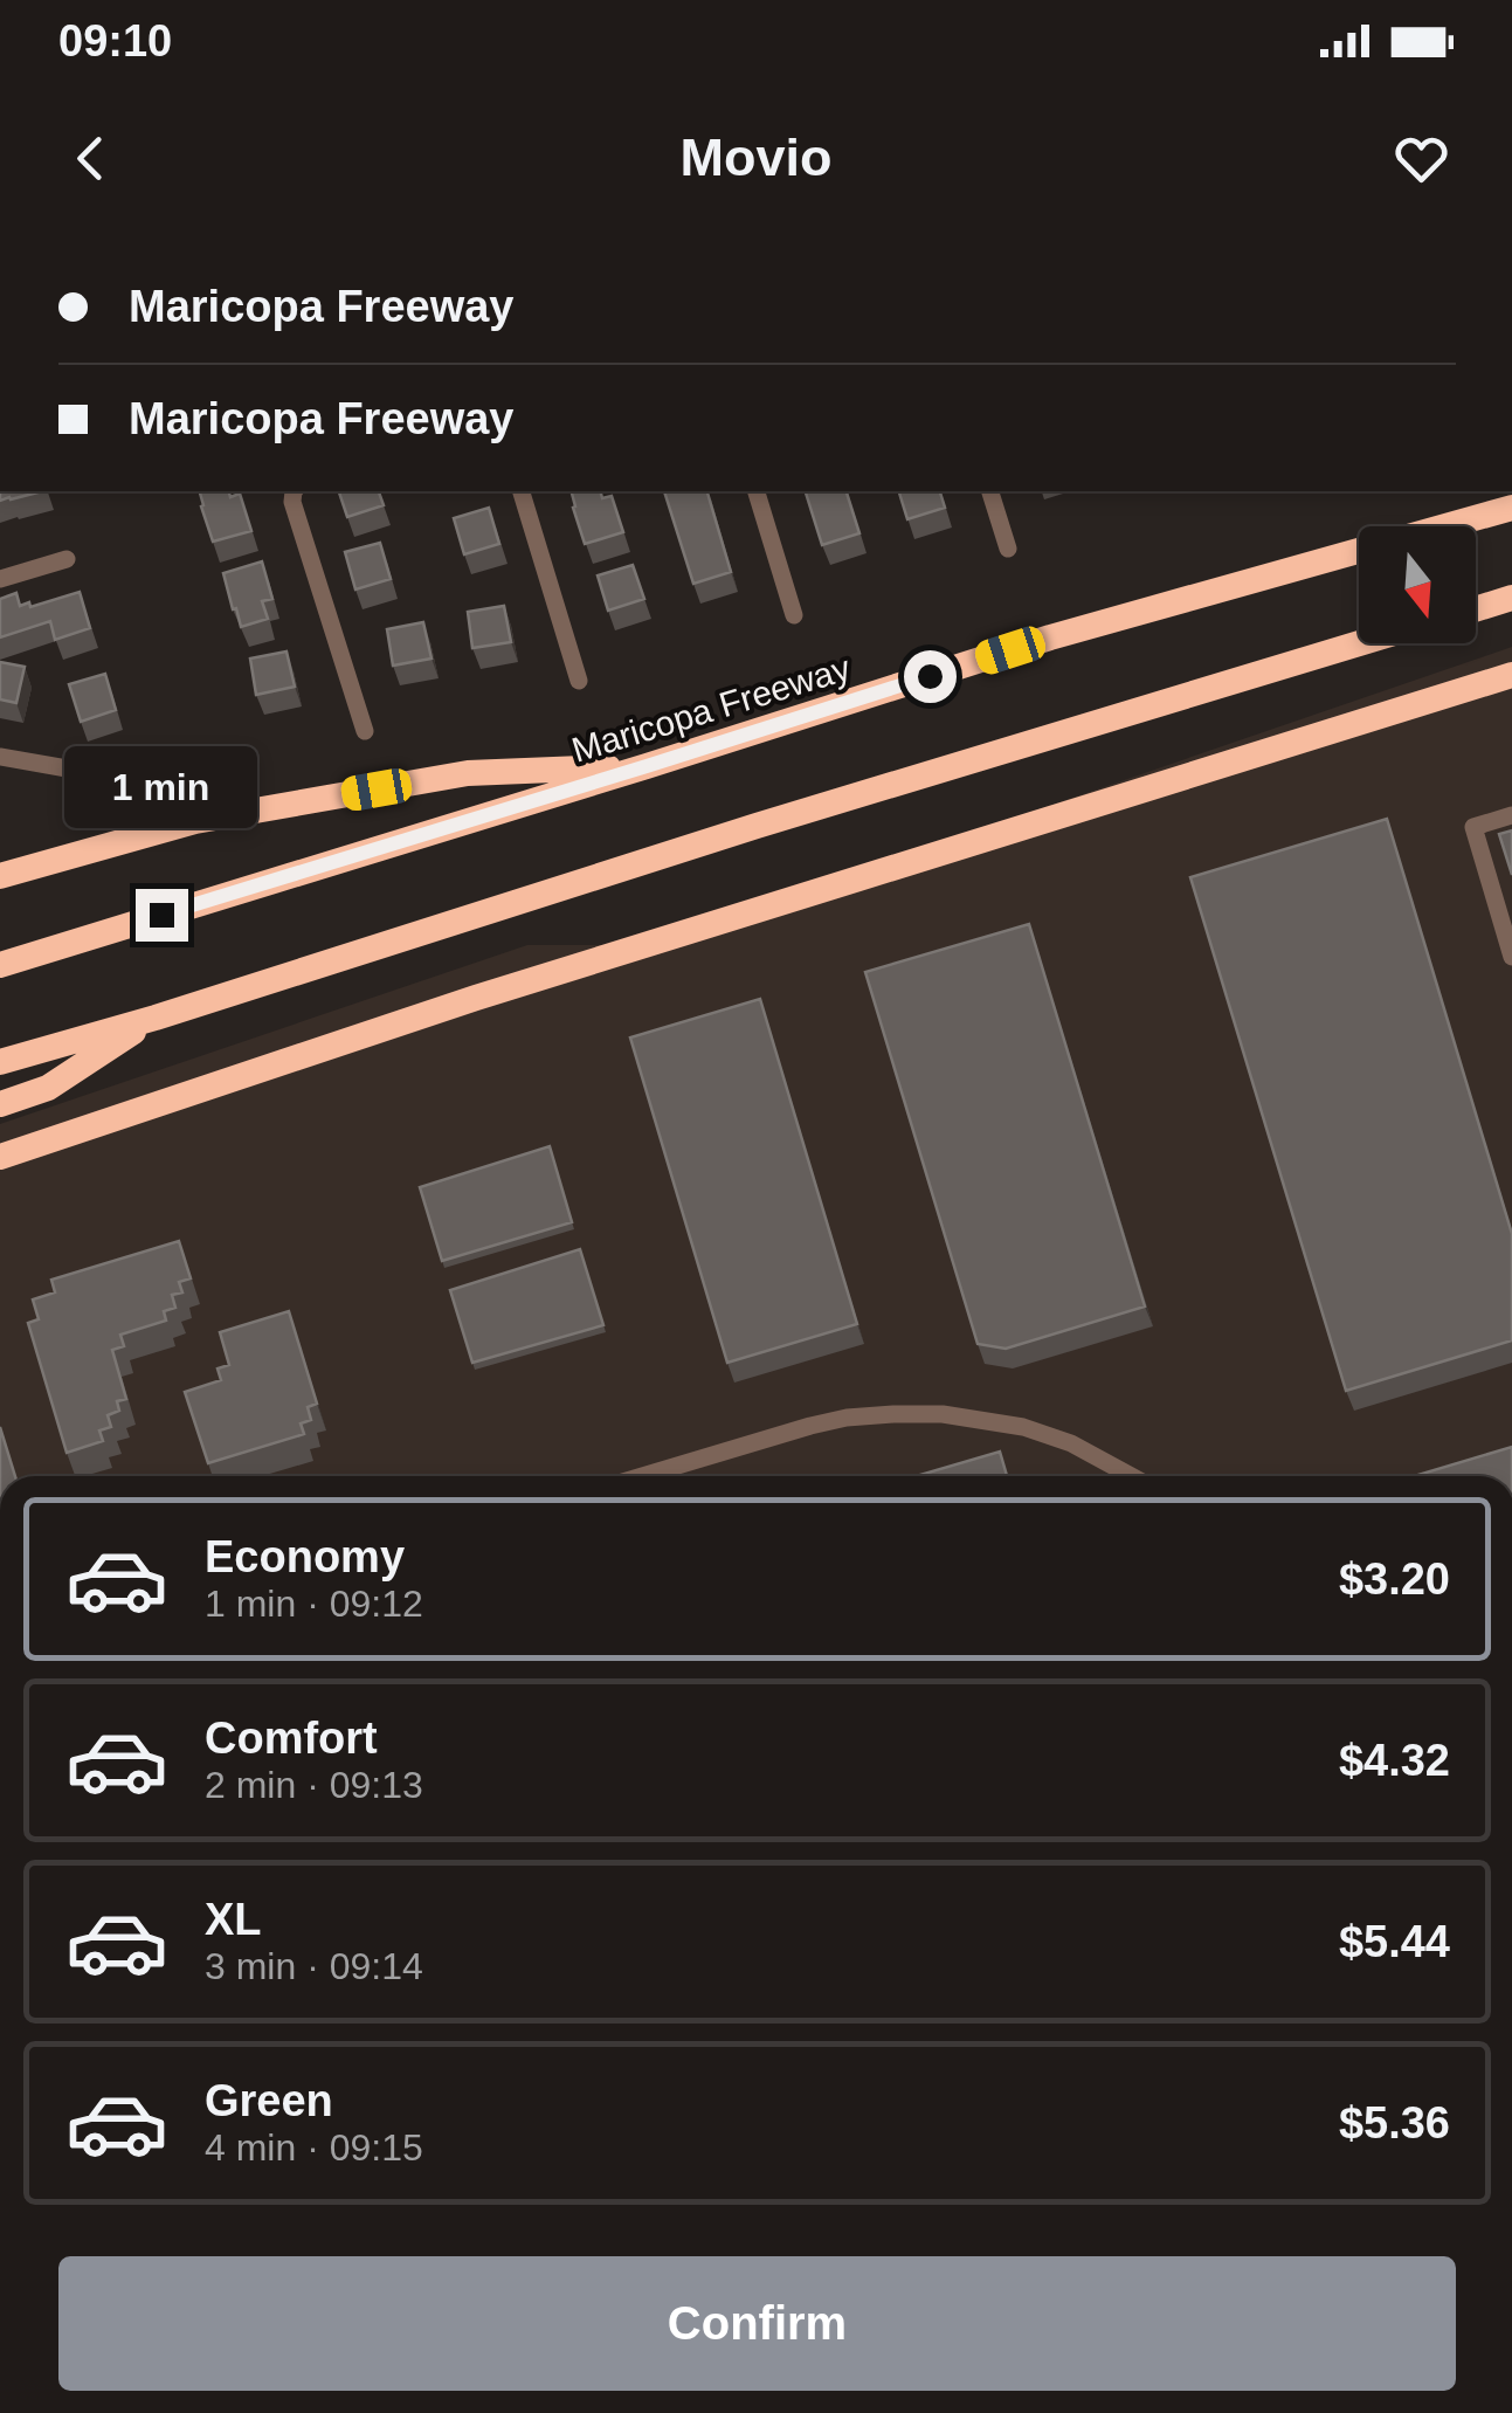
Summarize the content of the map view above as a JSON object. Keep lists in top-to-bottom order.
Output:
{
  "streets": {
    "highway": ["Maricopa Freeway"]
  },
  "north": "bottom",
  "page": {
    "status": "09:10",
    "header": "Movio",
    "banner": ["Maricopa Freeway", "Maricopa Freeway"],
    "bubble": "1 min",
    "list": [
      {
        "name": "Economy",
        "note": "1 min · 09:12",
        "value": "$3.20"
      },
      {
        "name": "Comfort",
        "note": "2 min · 09:13",
        "value": "$4.32"
      },
      {
        "name": "XL",
        "note": "3 min · 09:14",
        "value": "$5.44"
      },
      {
        "name": "Green",
        "note": "4 min · 09:15",
        "value": "$5.36"
      }
    ],
    "buttons": "Confirm"
  }
}
